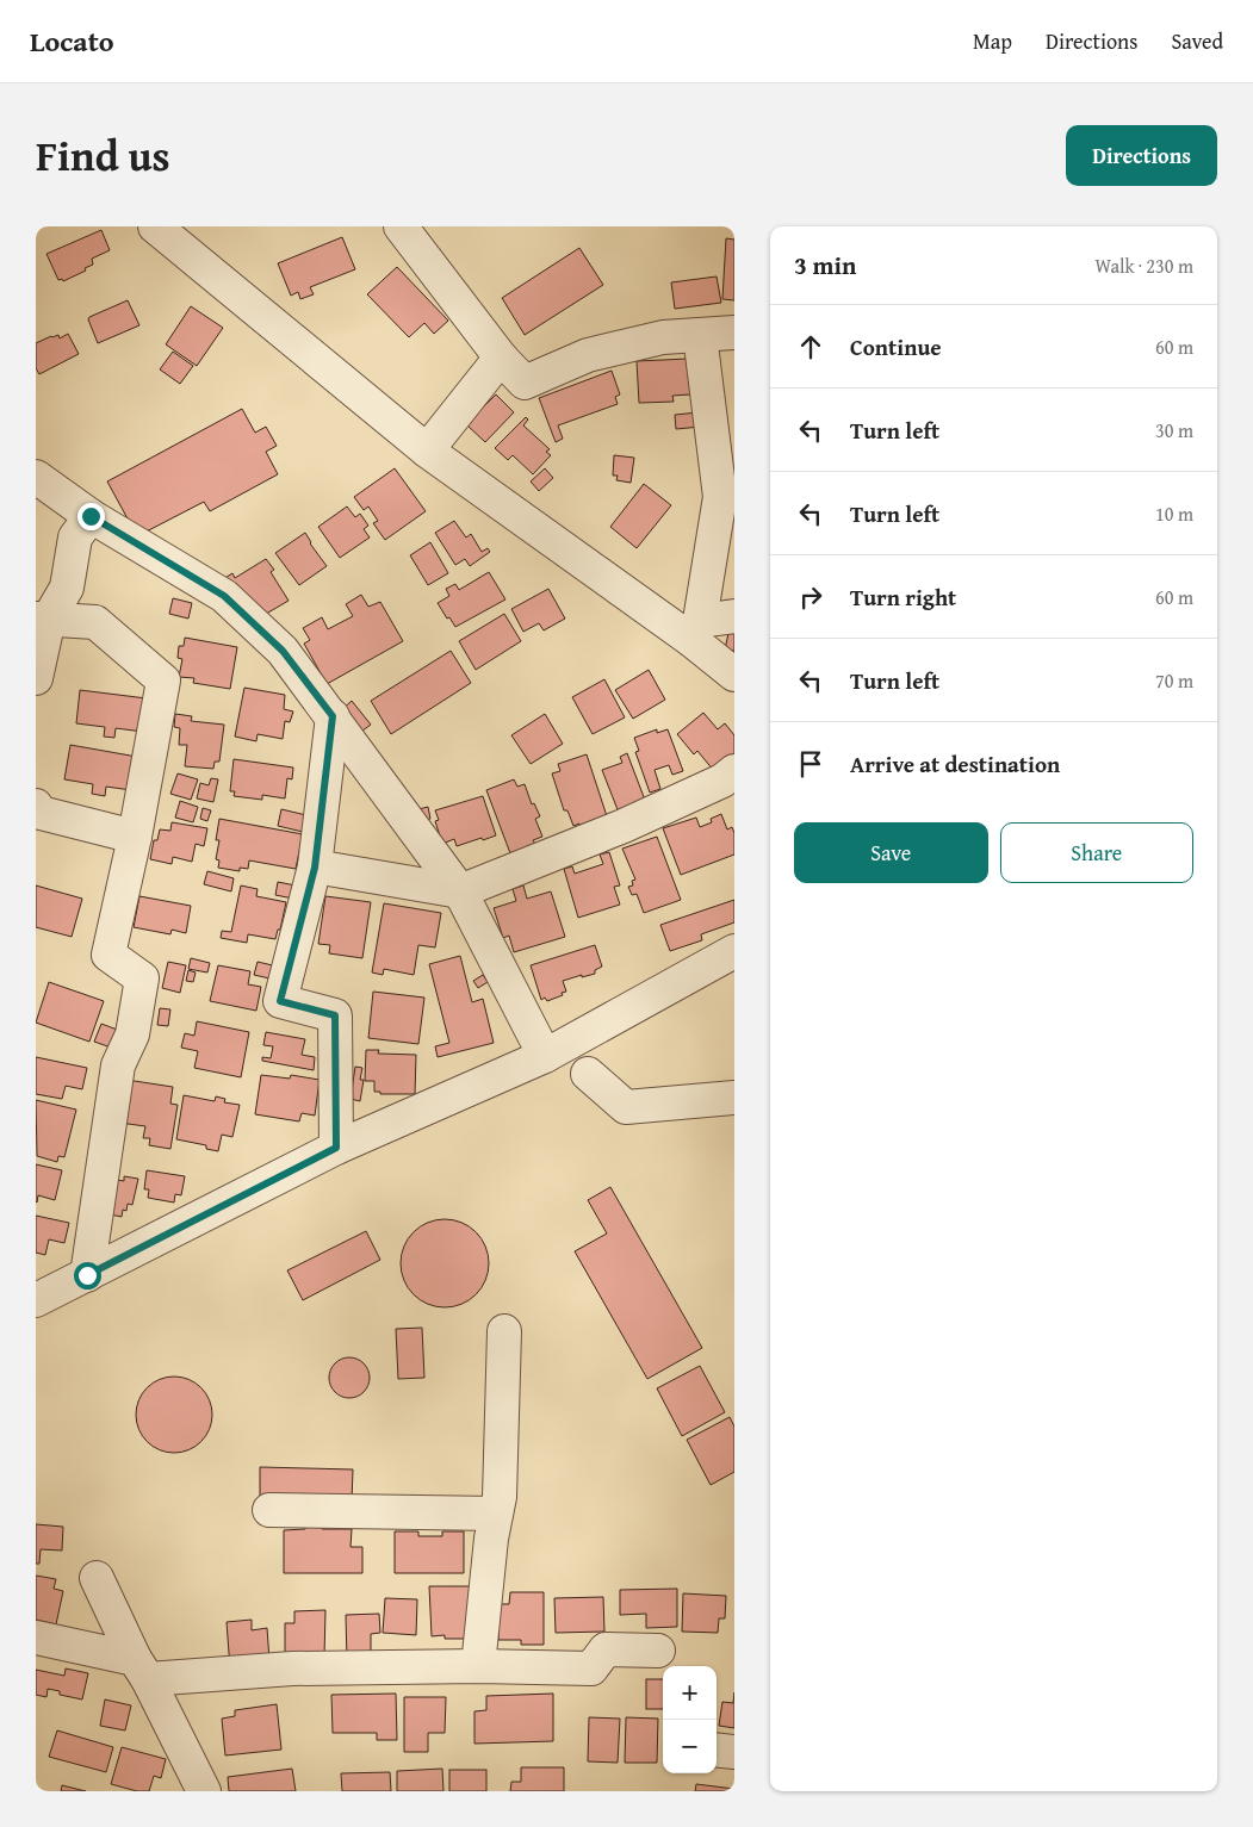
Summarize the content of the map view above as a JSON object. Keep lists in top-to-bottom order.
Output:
{
  "page": {
    "header": "Locato",
    "nav": ["Map", "Directions", "Saved"],
    "title": "Find us",
    "buttons": [
      "Directions",
      ["Save", "Share"]
    ],
    "heading": ["3 min", "Walk · 230 m"],
    "list": [
      ["Continue", "60 m"],
      ["Turn left", "30 m"],
      ["Turn left", "10 m"],
      ["Turn right", "60 m"],
      ["Turn left", "70 m"],
      "Arrive at destination"
    ],
    "map_buttons": ["+", "−"]
  }
}
